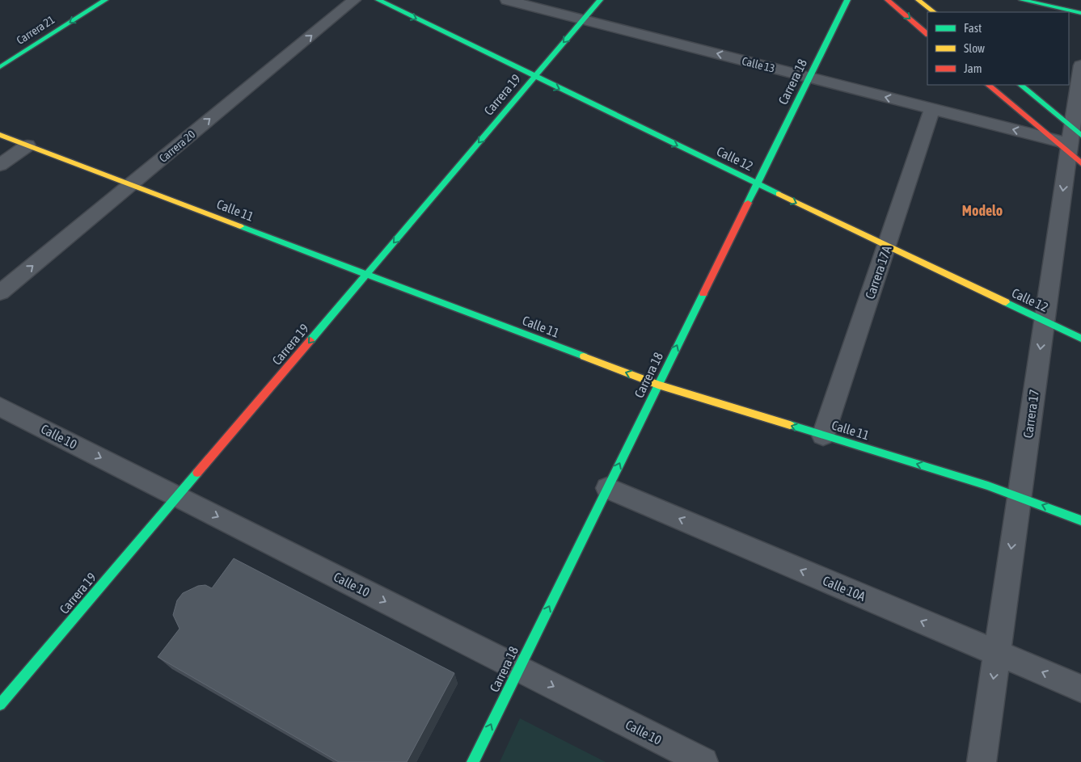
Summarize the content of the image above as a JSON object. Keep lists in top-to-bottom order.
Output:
{
  "streets": {
    "street": [
      "Carrera 21",
      "Calle 13",
      "Carrera 18",
      "Carrera 19",
      "Carrera 20",
      "Calle 12",
      "Calle 11",
      "Carrera 17A",
      "Carrera 17",
      "Calle 10",
      "Calle 10A"
    ]
  },
  "crossings": [
    ["Calle 13", "Carrera 18"],
    ["Calle 13", "Carrera 19"],
    ["Calle 13", "Carrera 17A"],
    ["Calle 13", "Carrera 17"],
    ["Carrera 18", "Calle 12"],
    ["Carrera 18", "Calle 11"],
    ["Carrera 18", "Calle 10"],
    ["Carrera 18", "Calle 10A"],
    ["Carrera 19", "Calle 12"],
    ["Carrera 19", "Calle 11"],
    ["Carrera 19", "Calle 10"],
    ["Carrera 20", "Calle 11"],
    ["Calle 12", "Carrera 17A"],
    ["Calle 12", "Carrera 17"],
    ["Calle 11", "Carrera 17A"],
    ["Calle 11", "Carrera 17"],
    ["Carrera 17", "Calle 10A"]
  ],
  "one_way": [
    "Carrera 21",
    "Carrera 18",
    "Carrera 19",
    "Carrera 20",
    "Calle 12",
    "Calle 11",
    "Carrera 17",
    "Calle 10",
    "Calle 10A"
  ],
  "districts": ["Modelo"],
  "legend": ["Fast", "Slow", "Jam"]
}
